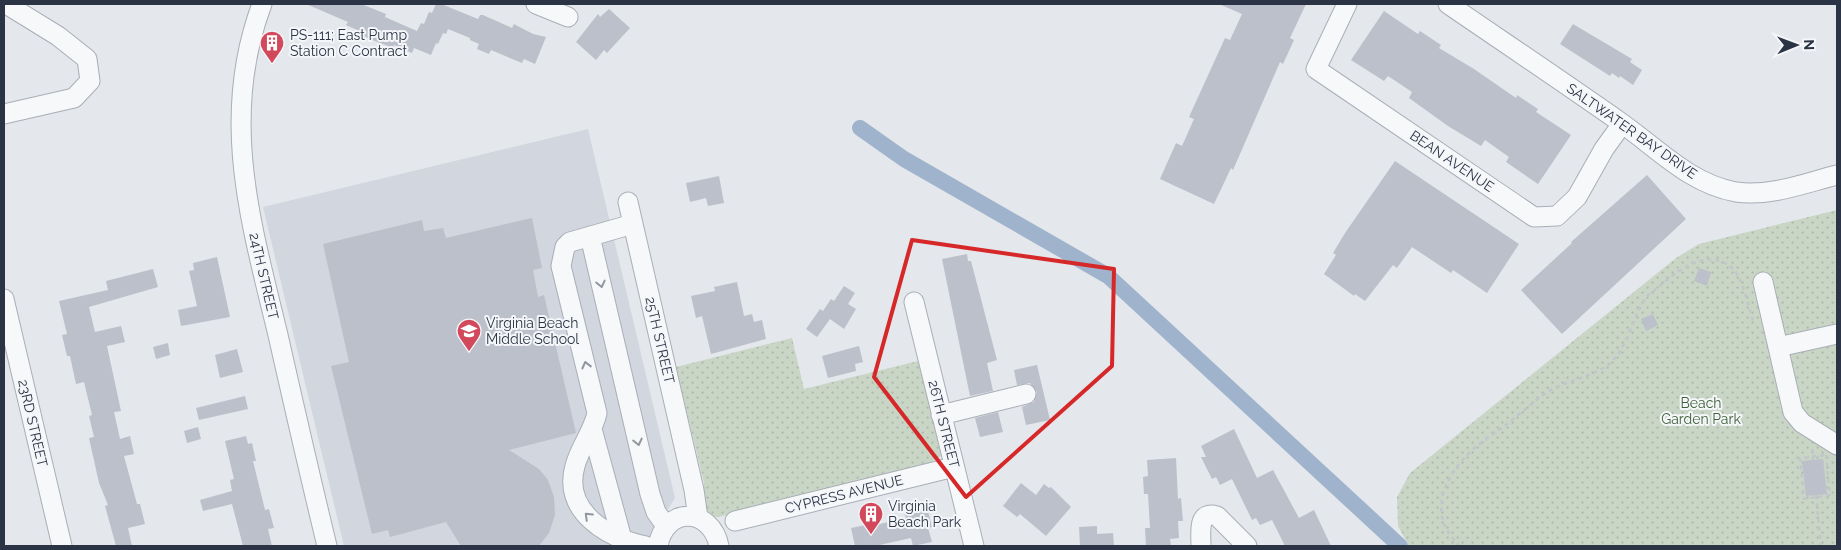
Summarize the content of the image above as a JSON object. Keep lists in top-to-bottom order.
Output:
{
  "streets": {
    "street": [
      "SALTWATER BAY DRIVE",
      "BEAN AVENUE",
      "24TH STREET",
      "25TH STREET",
      "23RD STREET",
      "26TH STREET",
      "CYPRESS AVENUE"
    ]
  },
  "crossings": [
    ["SALTWATER BAY DRIVE", "BEAN AVENUE"],
    ["25TH STREET", "CYPRESS AVENUE"],
    ["26TH STREET", "CYPRESS AVENUE"]
  ],
  "parks": ["Beach Garden Park"],
  "places": {
    "building": ["PS-111; East Pump Station C Contract", "Virginia Beach Park"],
    "school or university": ["Virginia Beach Middle School"]
  },
  "north": "right"
}
